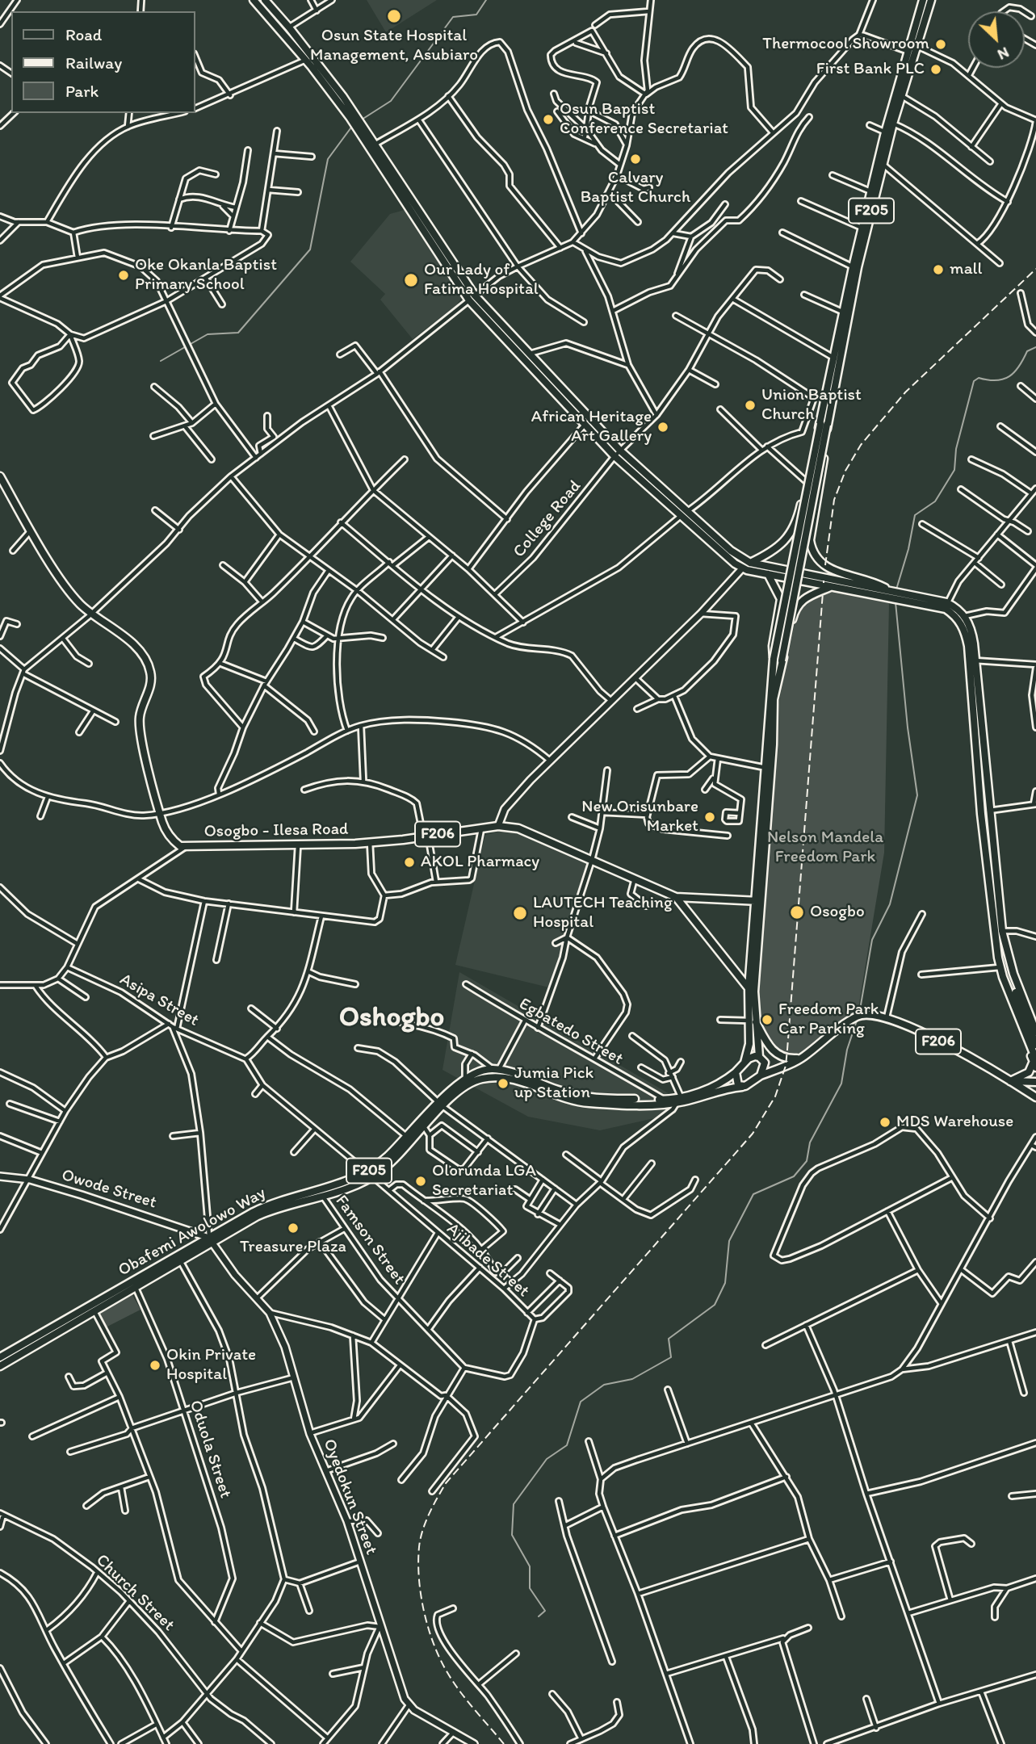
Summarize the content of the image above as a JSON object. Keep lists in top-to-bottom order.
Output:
{
  "streets": {
    "main road": [
      "F205",
      "Osogbo - Ilesa Road",
      "F206",
      "Obafemi Awolowo Way"
    ],
    "street": [
      "College Road",
      "Asipa Street",
      "Egbatedo Street",
      "Owode Street",
      "Famson Street",
      "Ajibade Street",
      "Oduola Street",
      "Oyedokun Street",
      "Church Street"
    ]
  },
  "crossings": [
    ["F205", "Osogbo - Ilesa Road"],
    ["F205", "F206"],
    ["F205", "Egbatedo Street"],
    ["F205", "Obafemi Awolowo Way"],
    ["Osogbo - Ilesa Road", "F206"],
    ["Owode Street", "Obafemi Awolowo Way"],
    ["Owode Street", "Oyedokun Street"],
    ["Obafemi Awolowo Way", "Famson Street"],
    ["Obafemi Awolowo Way", "Ajibade Street"],
    ["Obafemi Awolowo Way", "Oduola Street"],
    ["Obafemi Awolowo Way", "Oyedokun Street"],
    ["Famson Street", "Ajibade Street"]
  ],
  "districts": ["Oshogbo"],
  "parks": ["Nelson Mandela Freedom Park"],
  "places": [
    "Osun State Hospital Management, Asubiaro",
    "Thermocool Showroom",
    "First Bank PLC",
    "Osun Baptist Conference Secretariat",
    "Calvary Baptist Church",
    "mall",
    "Oke Okanla Baptist Primary School",
    "Our Lady of Fatima Hospital",
    "Union Baptist Church",
    "African Heritage Art Gallery",
    "New Orisunbare Market",
    "AKOL Pharmacy",
    "Osogbo",
    "LAUTECH Teaching Hospital",
    "Freedom Park Car Parking",
    "Jumia Pick up Station",
    "MDS Warehouse",
    "Olorunda LGA Secretariat",
    "Treasure Plaza",
    "Okin Private Hospital"
  ],
  "legend": ["Road", "Railway", "Park"],
  "north": "bottom right"
}
